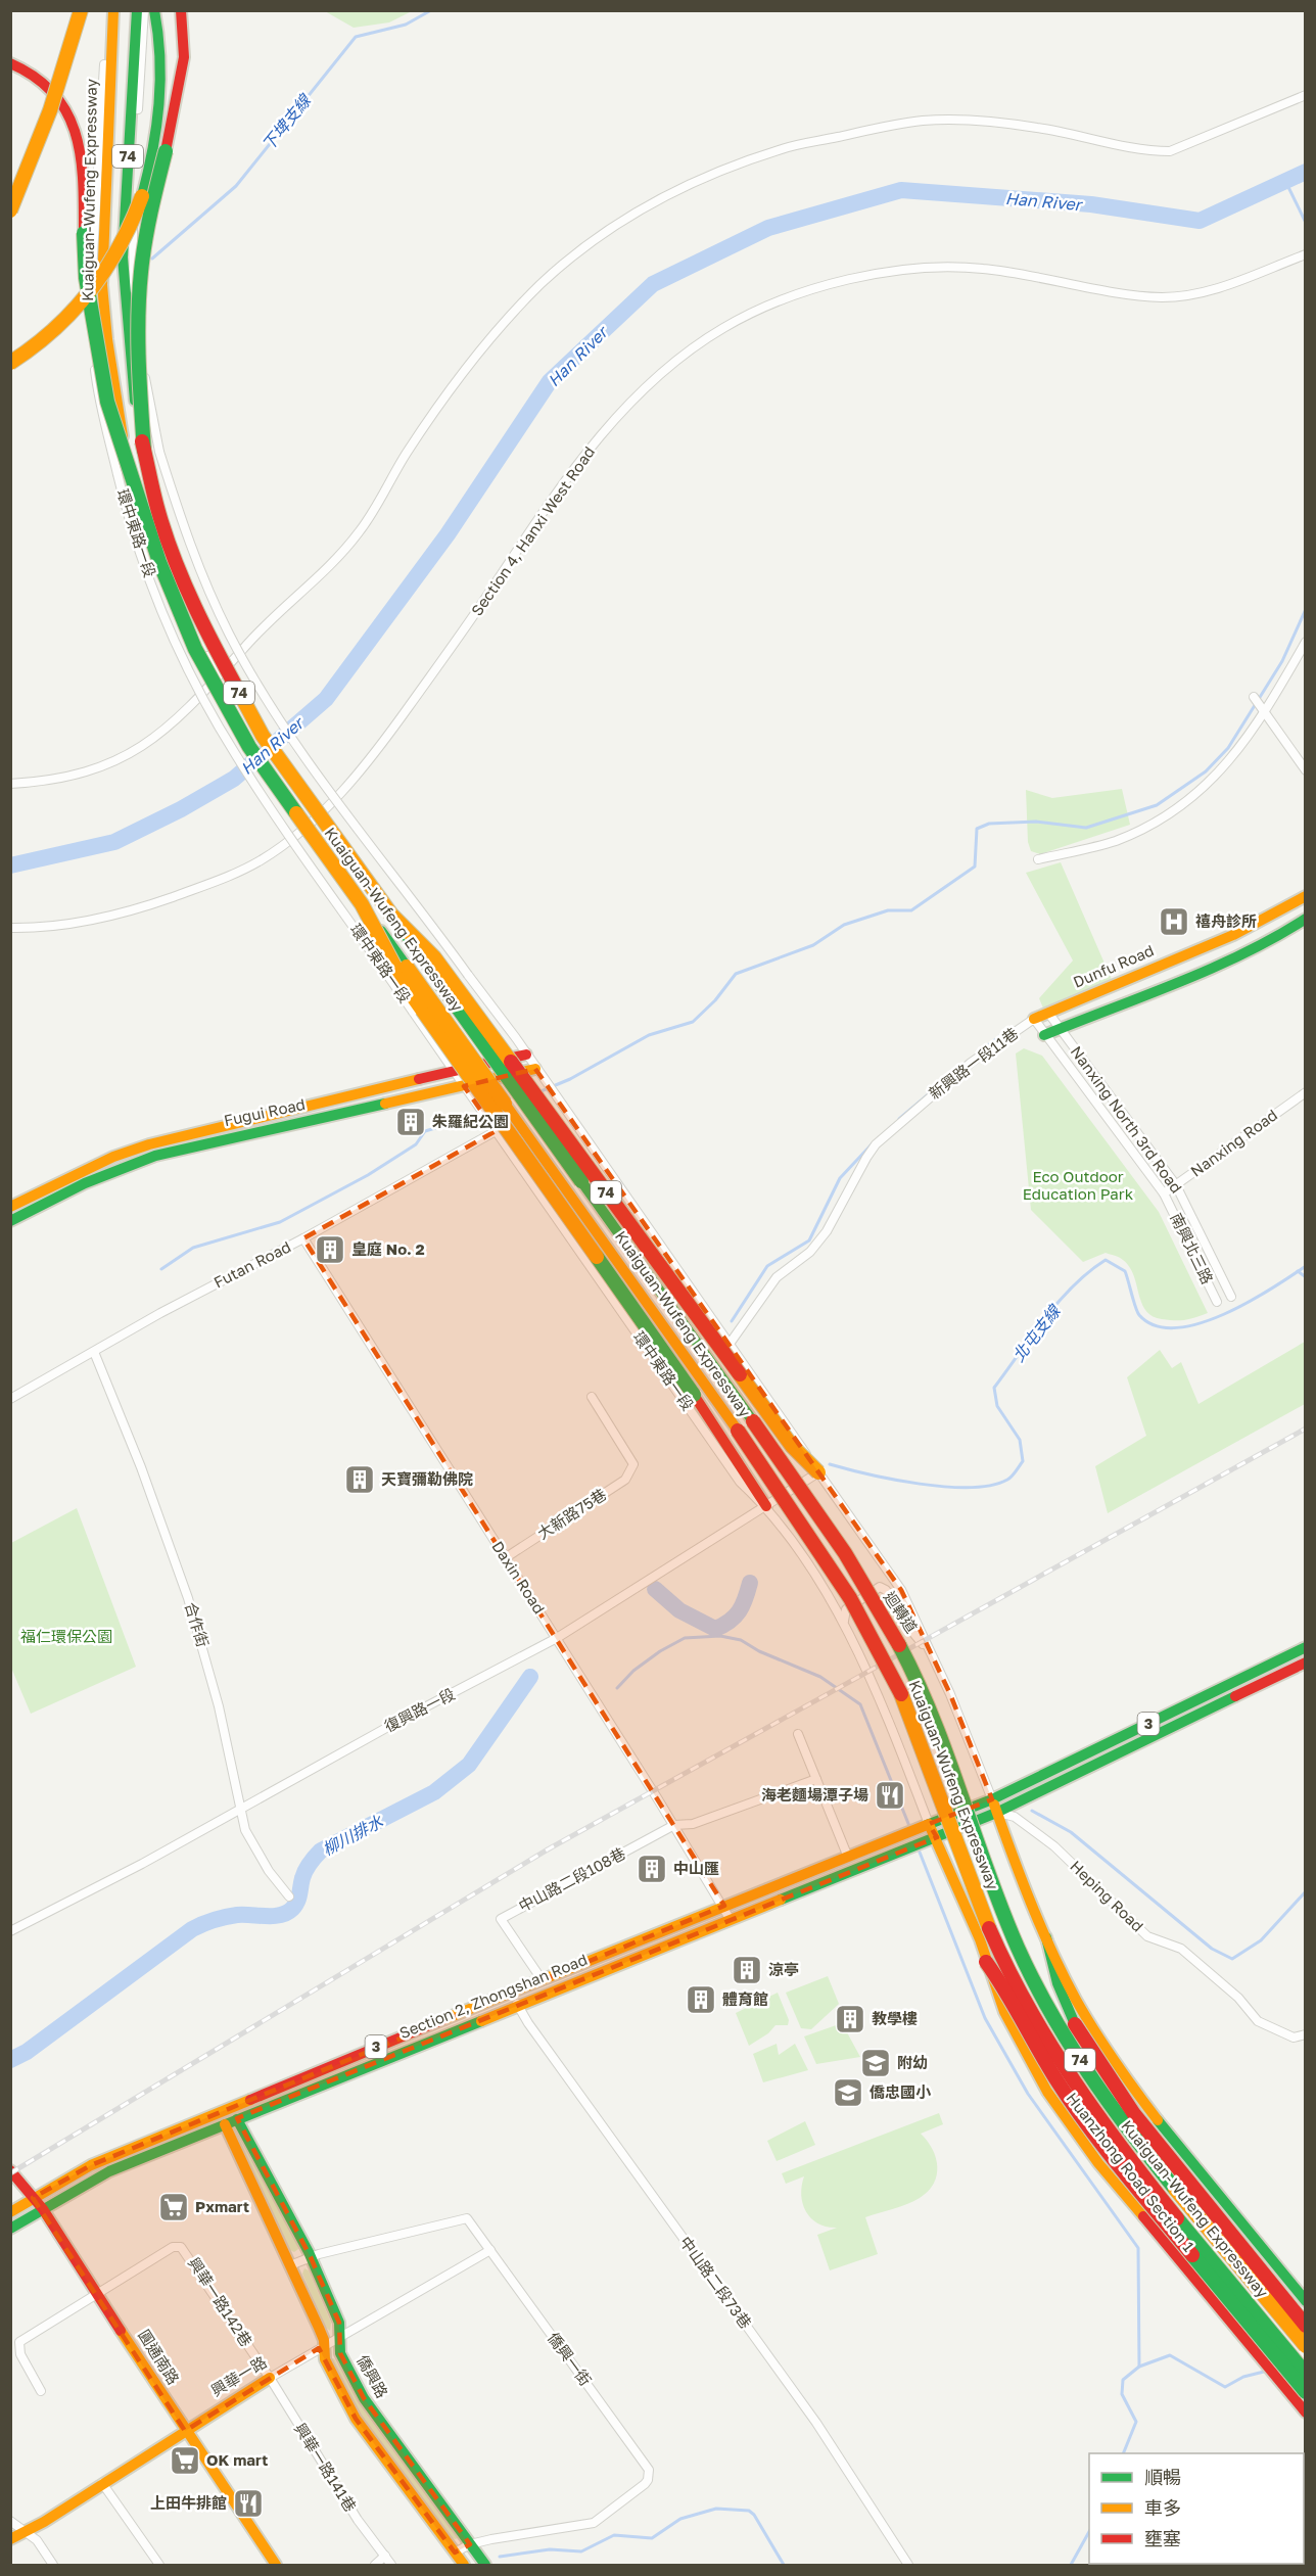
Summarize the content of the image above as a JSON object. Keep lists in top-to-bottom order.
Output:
{
  "streets": {
    "main road": [
      "74",
      "Kuaiguan-Wufeng Expressway",
      "Dunfu Road",
      "Fugui Road",
      "3",
      "Section 2, Zhongshan Road",
      "Huanzhong Road Section 1",
      "圓通南路",
      "興華一路",
      "僑興路"
    ],
    "street": [
      "Section 4, Hanxi West Road",
      "環中東路一段",
      "新興路一段11巷",
      "Nanxing North 3rd Road",
      "Nanxing Road",
      "南興北三路",
      "Futan Road",
      "大新路75巷",
      "Daxin Road",
      "迴轉道",
      "合作街",
      "復興路一段",
      "中山路二段108巷",
      "Heping Road",
      "中山路二段73巷",
      "興華一路142巷",
      "僑興一街",
      "興華一路141巷"
    ]
  },
  "crossings": [
    ["74", "Kuaiguan-Wufeng Expressway"],
    ["74", "復興路一段"],
    ["環中東路一段", "Fugui Road"],
    ["環中東路一段", "Futan Road"],
    ["環中東路一段", "迴轉道"],
    ["環中東路一段", "復興路一段"],
    ["環中東路一段", "Section 2, Zhongshan Road"],
    ["環中東路一段", "Huanzhong Road Section 1"],
    ["Dunfu Road", "新興路一段11巷"],
    ["Dunfu Road", "Nanxing North 3rd Road"],
    ["Dunfu Road", "南興北三路"],
    ["新興路一段11巷", "南興北三路"],
    ["Nanxing North 3rd Road", "Nanxing Road"],
    ["Nanxing Road", "南興北三路"],
    ["Futan Road", "Daxin Road"],
    ["Futan Road", "合作街"],
    ["大新路75巷", "Daxin Road"],
    ["Daxin Road", "復興路一段"],
    ["Daxin Road", "中山路二段108巷"],
    ["Daxin Road", "Section 2, Zhongshan Road"],
    ["合作街", "復興路一段"],
    ["3", "Heping Road"],
    ["3", "Section 2, Zhongshan Road"],
    ["中山路二段108巷", "Section 2, Zhongshan Road"],
    ["Heping Road", "Section 2, Zhongshan Road"],
    ["Section 2, Zhongshan Road", "Huanzhong Road Section 1"],
    ["Section 2, Zhongshan Road", "中山路二段73巷"],
    ["Section 2, Zhongshan Road", "圓通南路"],
    ["Section 2, Zhongshan Road", "僑興路"],
    ["興華一路142巷", "圓通南路"],
    ["興華一路142巷", "興華一路"],
    ["興華一路142巷", "興華一路141巷"],
    ["圓通南路", "興華一路"],
    ["僑興一街", "興華一路"],
    ["僑興一街", "僑興路"],
    ["興華一路", "僑興路"],
    ["興華一路", "興華一路141巷"]
  ],
  "water": [
    "下埤支線",
    "Han River",
    "北屯支線",
    "柳川排水"
  ],
  "parks": ["Eco Outdoor Education Park", "福仁環保公園"],
  "places": {
    "hospital": ["禧舟診所"],
    "building": [
      "朱羅紀公園",
      "皇庭 No. 2",
      "天寶彌勒佛院",
      "中山匯",
      "涼亭",
      "體育館",
      "教學樓"
    ],
    "restaurant": ["海老麵場潭子場", "上田牛排館"],
    "school or university": ["附幼", "僑忠國小"],
    "supermarket": ["Pxmart", "OK mart"]
  },
  "legend": ["順暢", "車多", "壅塞"]
}
